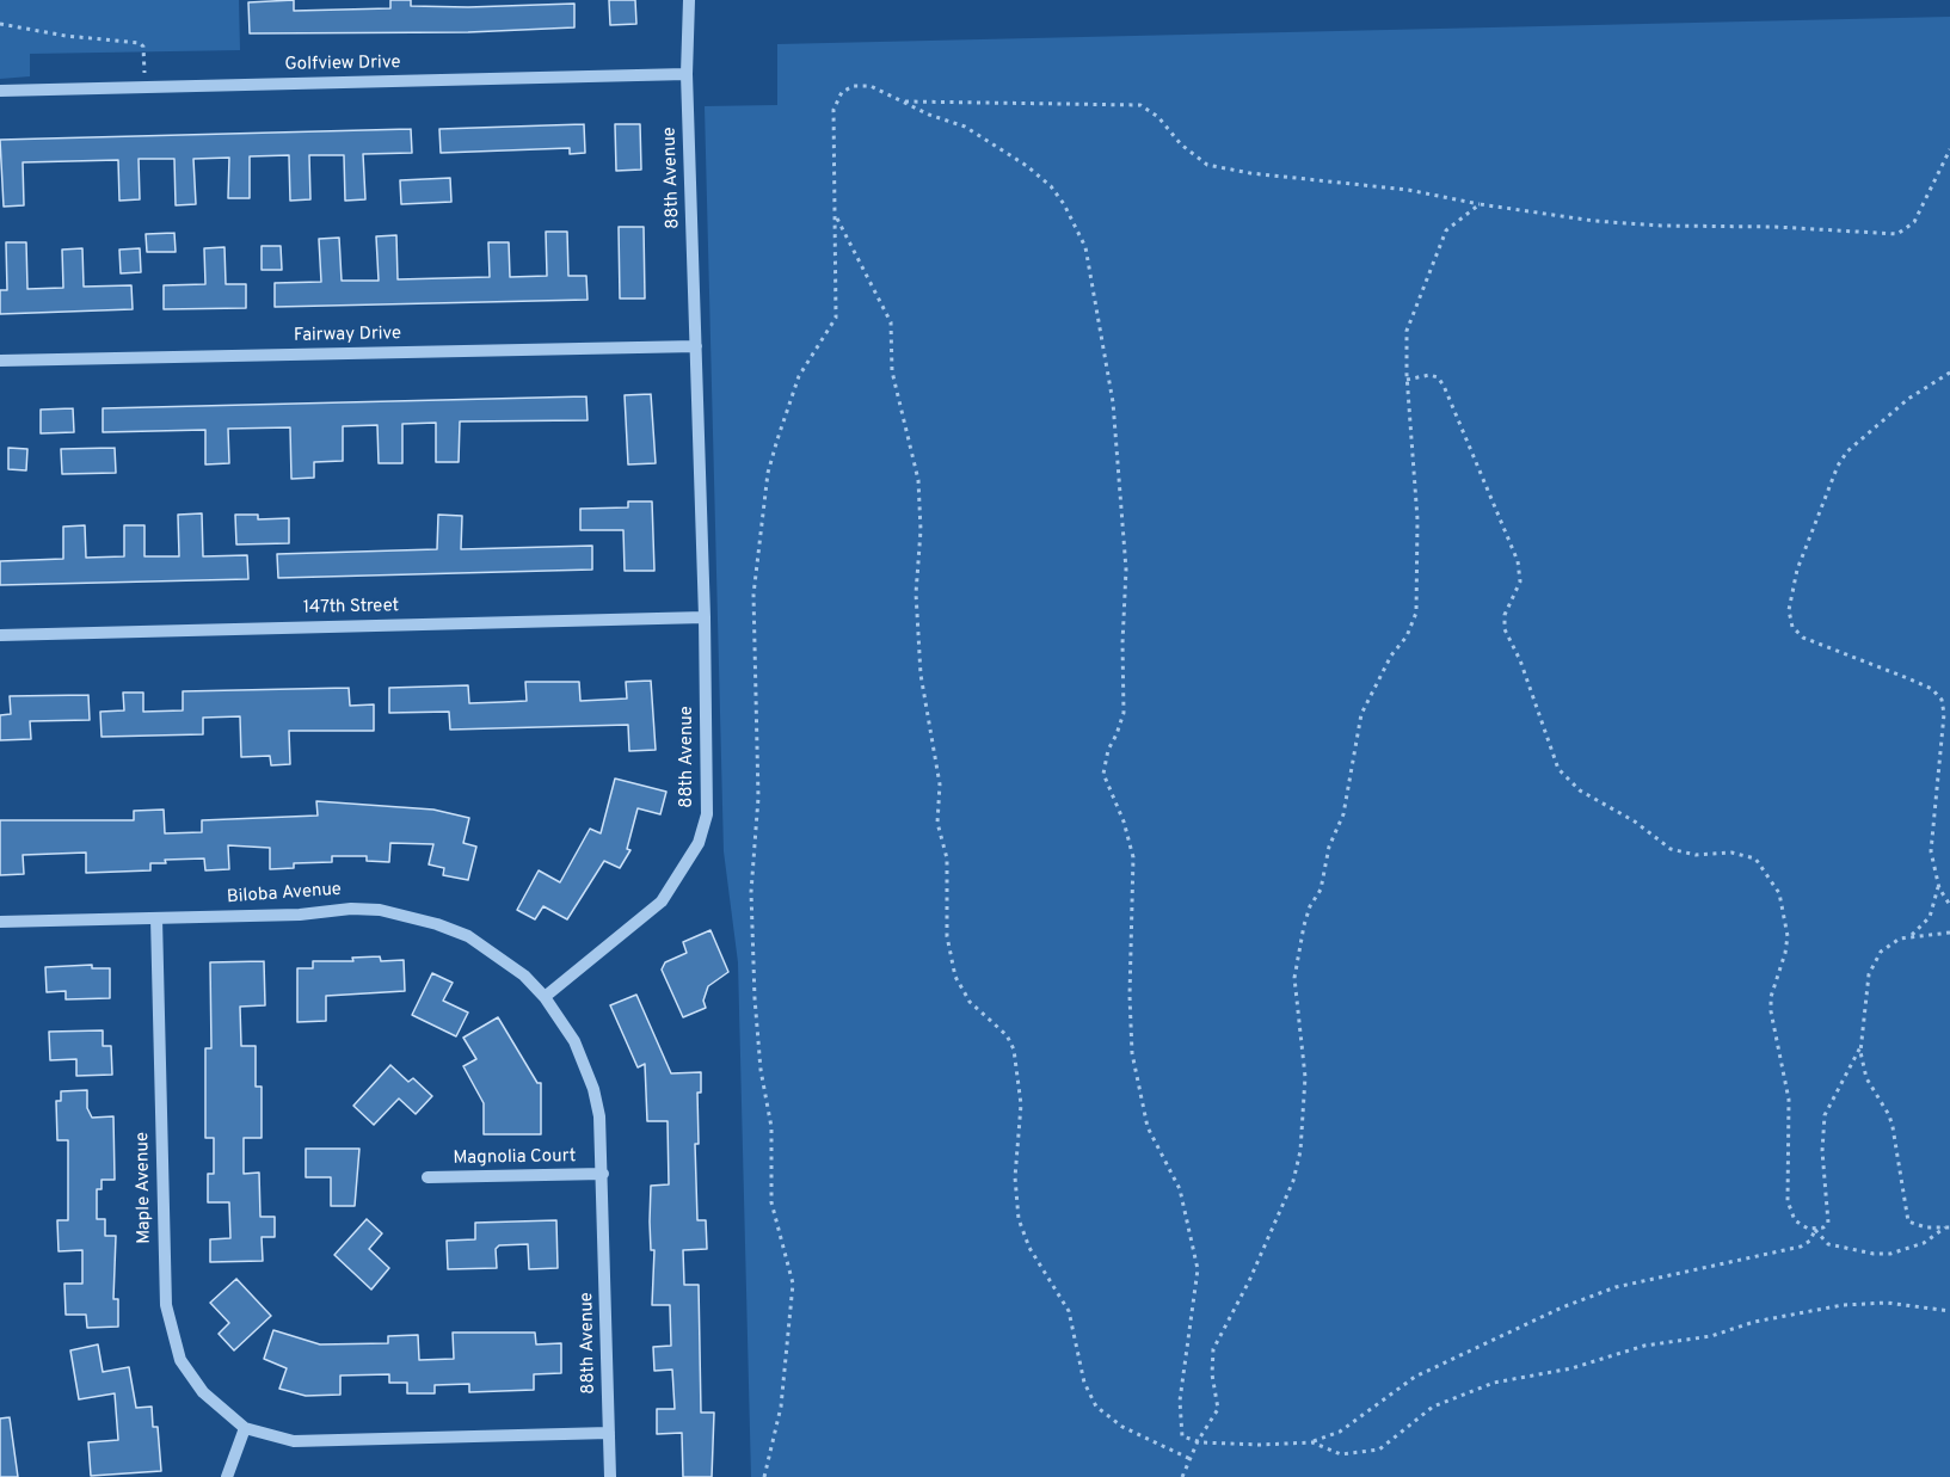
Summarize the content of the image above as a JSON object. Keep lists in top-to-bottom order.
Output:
{
  "streets": {
    "street": [
      "Golfview Drive",
      "88th Avenue",
      "Fairway Drive",
      "147th Street",
      "Biloba Avenue",
      "Magnolia Court",
      "Maple Avenue"
    ]
  },
  "crossings": [
    ["Golfview Drive", "88th Avenue"],
    ["88th Avenue", "Fairway Drive"],
    ["88th Avenue", "147th Street"],
    ["88th Avenue", "Biloba Avenue"],
    ["88th Avenue", "Magnolia Court"],
    ["88th Avenue", "Maple Avenue"],
    ["Biloba Avenue", "Maple Avenue"]
  ]
}
